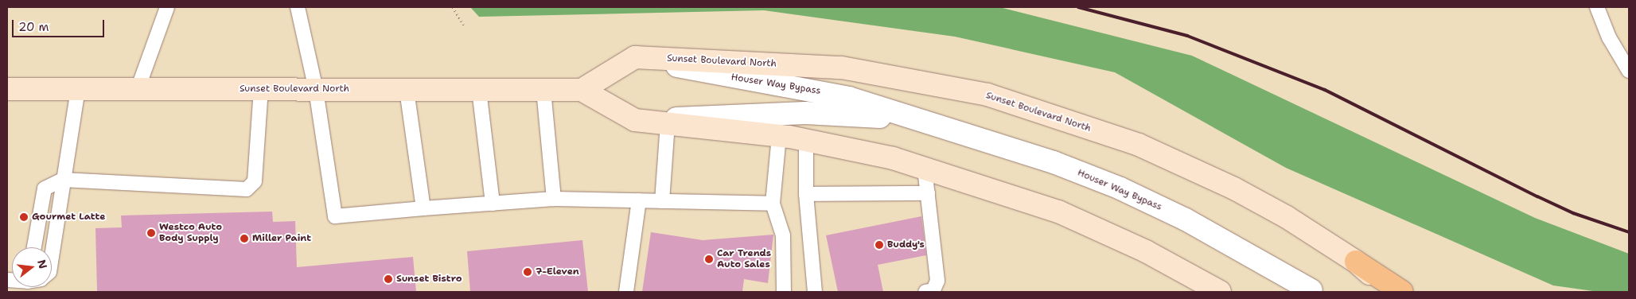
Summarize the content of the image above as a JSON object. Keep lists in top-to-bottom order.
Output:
{
  "streets": {
    "main road": ["Sunset Boulevard North"],
    "street": ["Houser Way Bypass"]
  },
  "crossings": [
    ["Sunset Boulevard North", "Houser Way Bypass"]
  ],
  "places": [
    "Gourmet Latte",
    "Westco Auto Body Supply",
    "Miller Paint",
    "Buddy's",
    "Car Trends Auto Sales",
    "7-Eleven",
    "Sunset Bistro"
  ],
  "scale_bar": "20 m",
  "north": "right"
}
